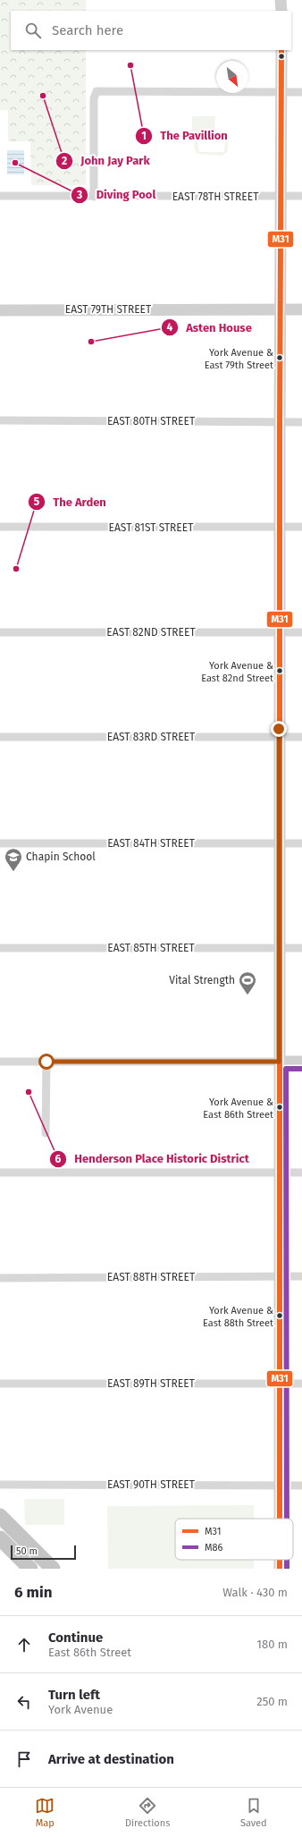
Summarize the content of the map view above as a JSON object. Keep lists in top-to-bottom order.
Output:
{
  "streets": {
    "main road": ["EAST 79TH STREET"],
    "street": [
      "EAST 78TH STREET",
      "EAST 80TH STREET",
      "EAST 81ST STREET",
      "EAST 82ND STREET",
      "EAST 83RD STREET",
      "EAST 84TH STREET",
      "EAST 85TH STREET",
      "EAST 88TH STREET",
      "EAST 89TH STREET",
      "EAST 90TH STREET"
    ]
  },
  "places": {
    "other": [
      "The Pavillion",
      "John Jay Park",
      "Diving Pool",
      "Asten House",
      "York Avenue & East 79th Street",
      "The Arden",
      "York Avenue & East 82nd Street",
      "Henderson Place Historic District",
      "York Avenue & East 86th Street",
      "York Avenue & East 88th Street"
    ],
    "school or university": ["Chapin School"],
    "sports": ["Vital Strength"]
  },
  "lines": ["transit line M31", "transit line M86"],
  "legend": ["M31", "M86"],
  "scale_bar": "50 m",
  "north": "bottom right",
  "page": {
    "search": "Search here",
    "scale": "50 m",
    "heading": ["6 min", "Walk · 430 m"],
    "list": [
      ["Continue", "East 86th Street", "180 m"],
      ["Turn left", "York Avenue", "250 m"],
      "Arrive at destination"
    ],
    "nav": ["Map", "Directions", "Saved"]
  }
}
